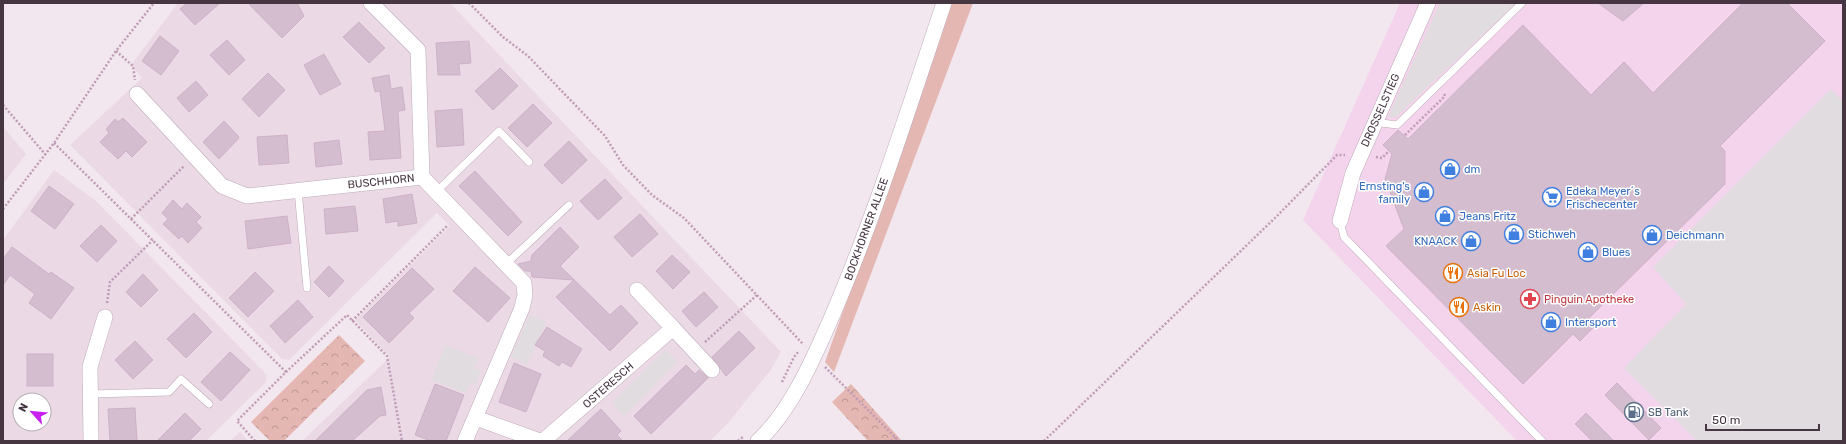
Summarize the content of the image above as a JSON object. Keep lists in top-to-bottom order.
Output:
{
  "streets": {
    "street": [
      "DROSSELSTIEG",
      "BUSCHHORN",
      "BOCKHORNER ALLEE",
      "OSTERESCH"
    ]
  },
  "places": {
    "shop": [
      "dm",
      "Ernsting's family",
      "Jeans Fritz",
      "Stichweh",
      "Deichmann",
      "KNAACK",
      "Blues",
      "Intersport"
    ],
    "supermarket": ["Edeka Meyer´s Frischecenter"],
    "restaurant": ["Asia Fu Loc", "Askin"],
    "pharmacy": ["Pinguin Apotheke"],
    "fuel station": ["SB Tank"]
  },
  "scale_bar": "50 m",
  "north": "top left"
}
